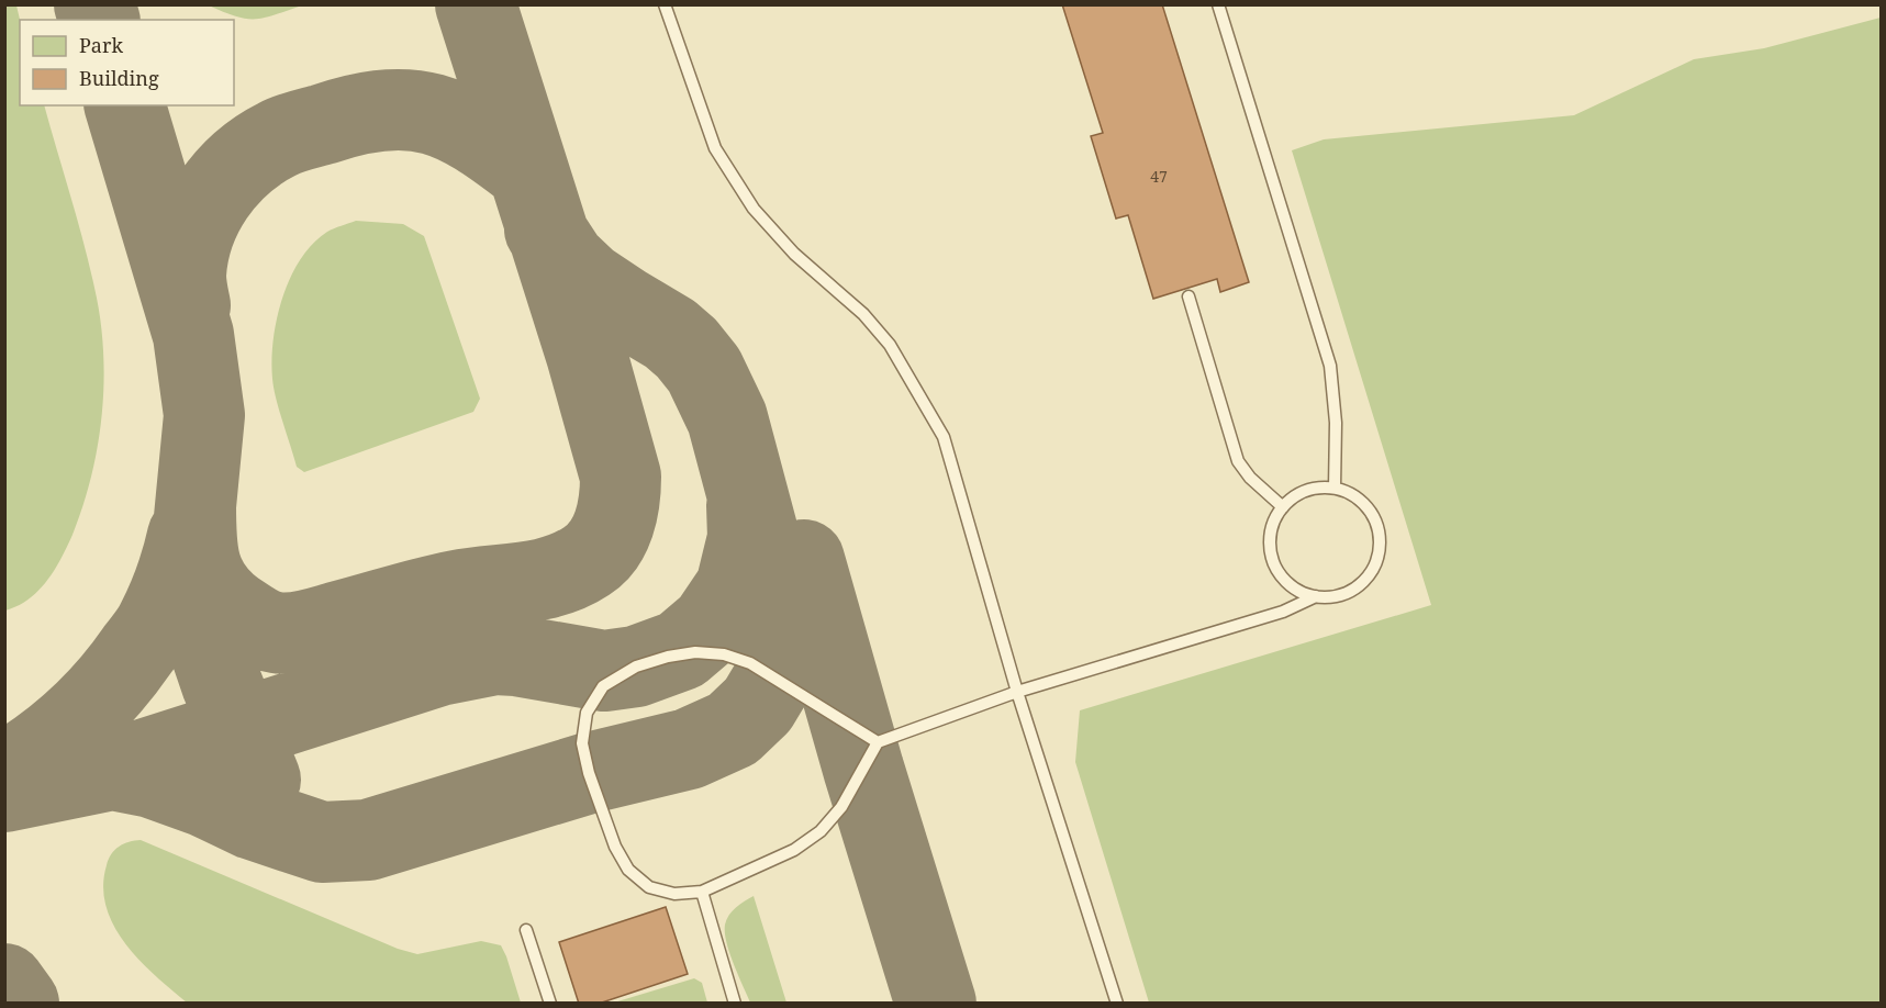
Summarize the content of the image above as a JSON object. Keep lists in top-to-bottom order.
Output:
{
  "house_numbers": ["47"],
  "legend": ["Park", "Building"]
}
